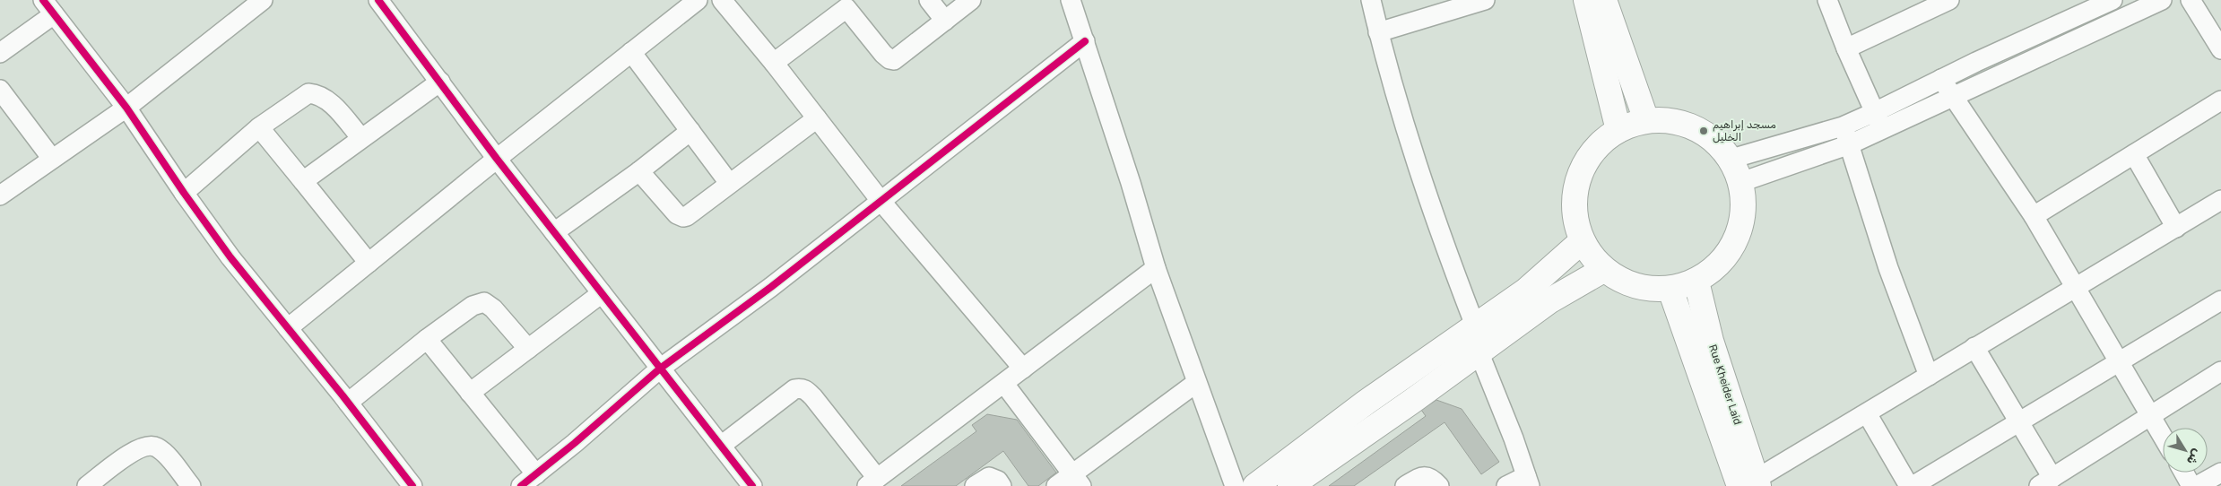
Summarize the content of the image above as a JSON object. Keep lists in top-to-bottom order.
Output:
{
  "streets": {
    "street": ["Rue Kheider Laid"]
  },
  "places": ["مسجد إبراهيم الخليل"],
  "north": "bottom right"
}
